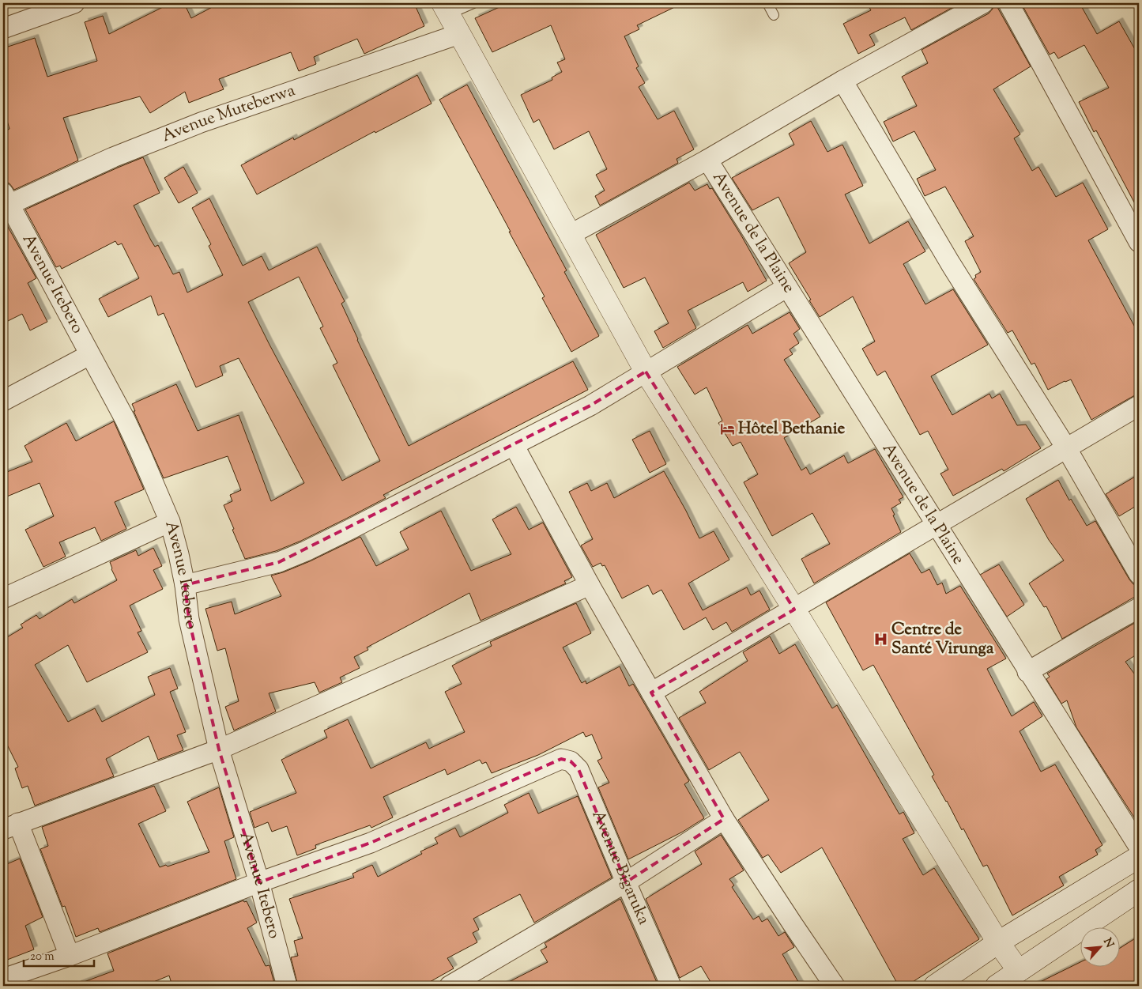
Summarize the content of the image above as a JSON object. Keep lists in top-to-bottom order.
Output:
{
  "streets": {
    "street": [
      "Avenue Muteberwa",
      "Avenue de la Plaine",
      "Avenue Itebero",
      "Avenue Bigaruka"
    ]
  },
  "crossings": [
    ["Avenue Muteberwa", "Avenue Itebero"],
    ["Avenue Itebero", "Avenue Bigaruka"]
  ],
  "places": {
    "hotel": ["Hôtel Bethanie"],
    "hospital": ["Centre de Santé Virunga"]
  },
  "scale_bar": "20 m",
  "north": "top right"
}
